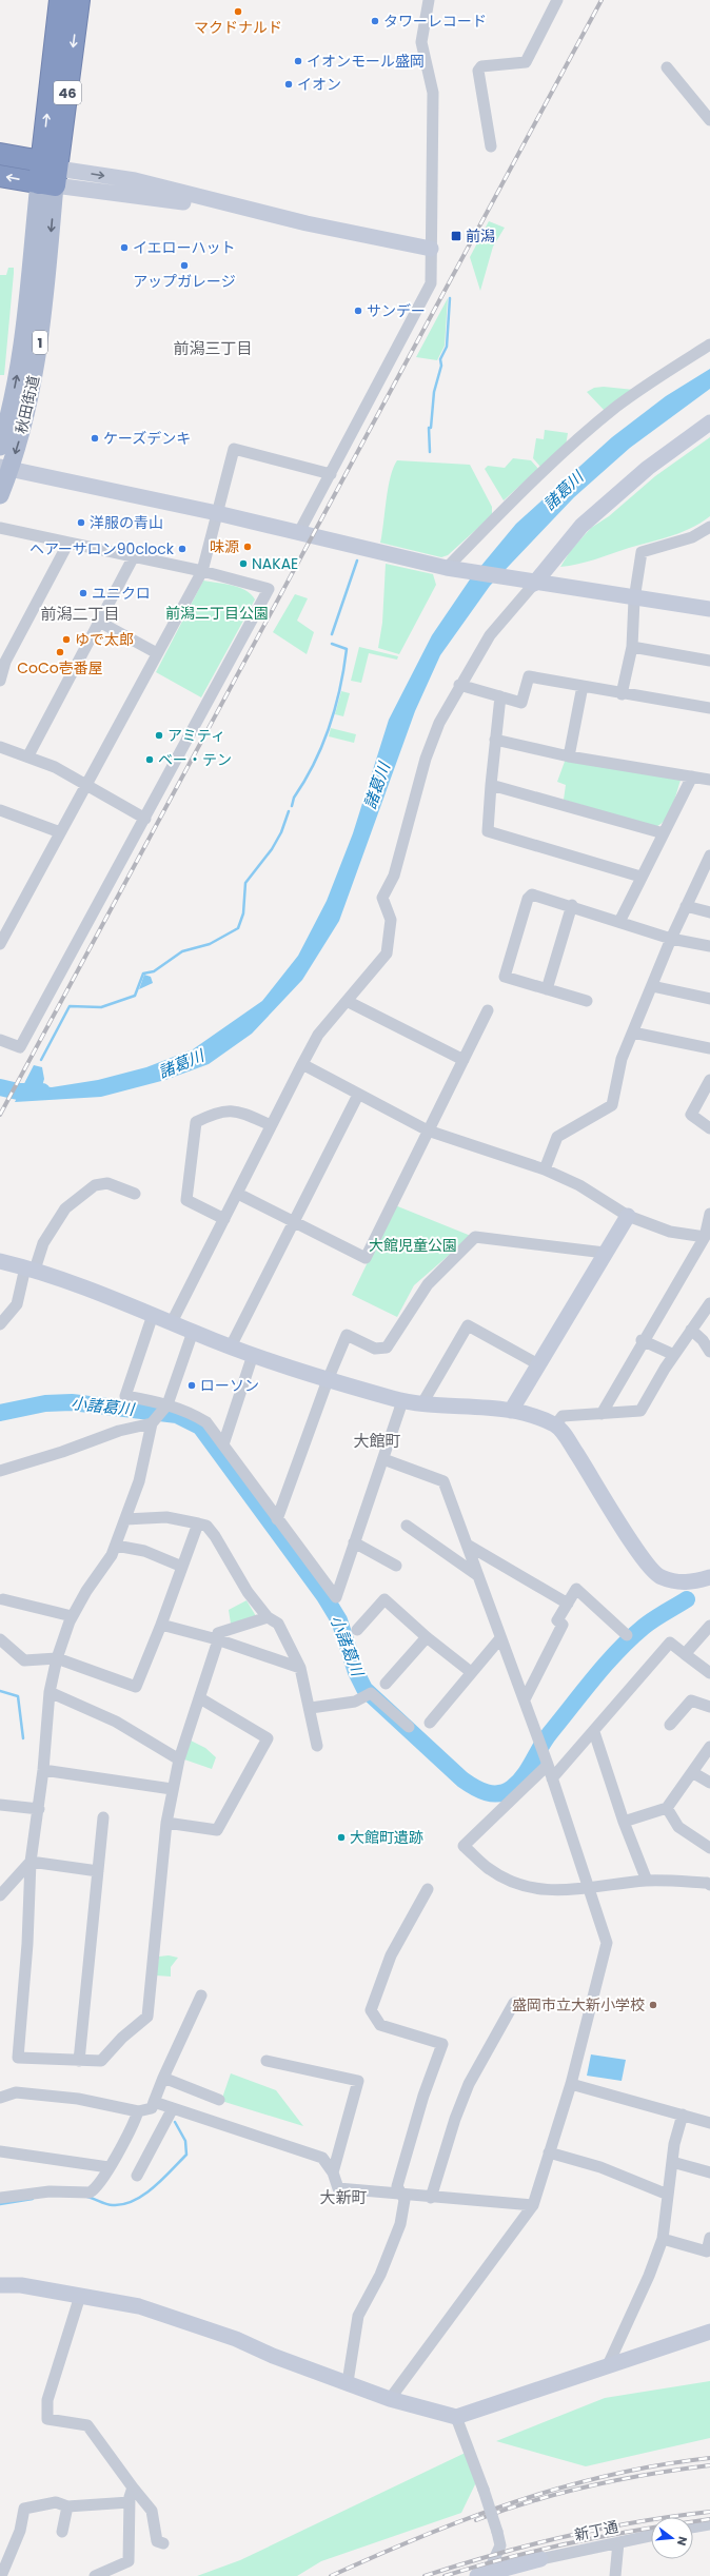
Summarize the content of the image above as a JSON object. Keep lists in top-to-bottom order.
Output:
{
  "streets": {
    "highway": ["46"],
    "main road": ["1", "秋田街道"],
    "street": ["新丁通"]
  },
  "crossings": [
    ["46", "秋田街道"]
  ],
  "districts": [
    "前潟三丁目",
    "前潟二丁目",
    "大館町",
    "大新町"
  ],
  "water": ["諸葛川", "小諸葛川"],
  "parks": ["前潟二丁目公園", "大館児童公園"],
  "places": {
    "other": [
      "マクドナルド",
      "タワーレコード",
      "イオンモール盛岡",
      "イオン",
      "イエローハット",
      "アップガレージ",
      "サンデー",
      "ケーズデンキ",
      "洋服の青山",
      "味源",
      "ヘアーサロン90clock",
      "NAKAE",
      "ユニクロ",
      "ゆで太郎",
      "CoCo壱番屋",
      "アミティ",
      "ベー・テン",
      "ローソン",
      "大館町遺跡",
      "盛岡市立大新小学校"
    ],
    "transit": ["前潟"]
  },
  "north": "right"
}
